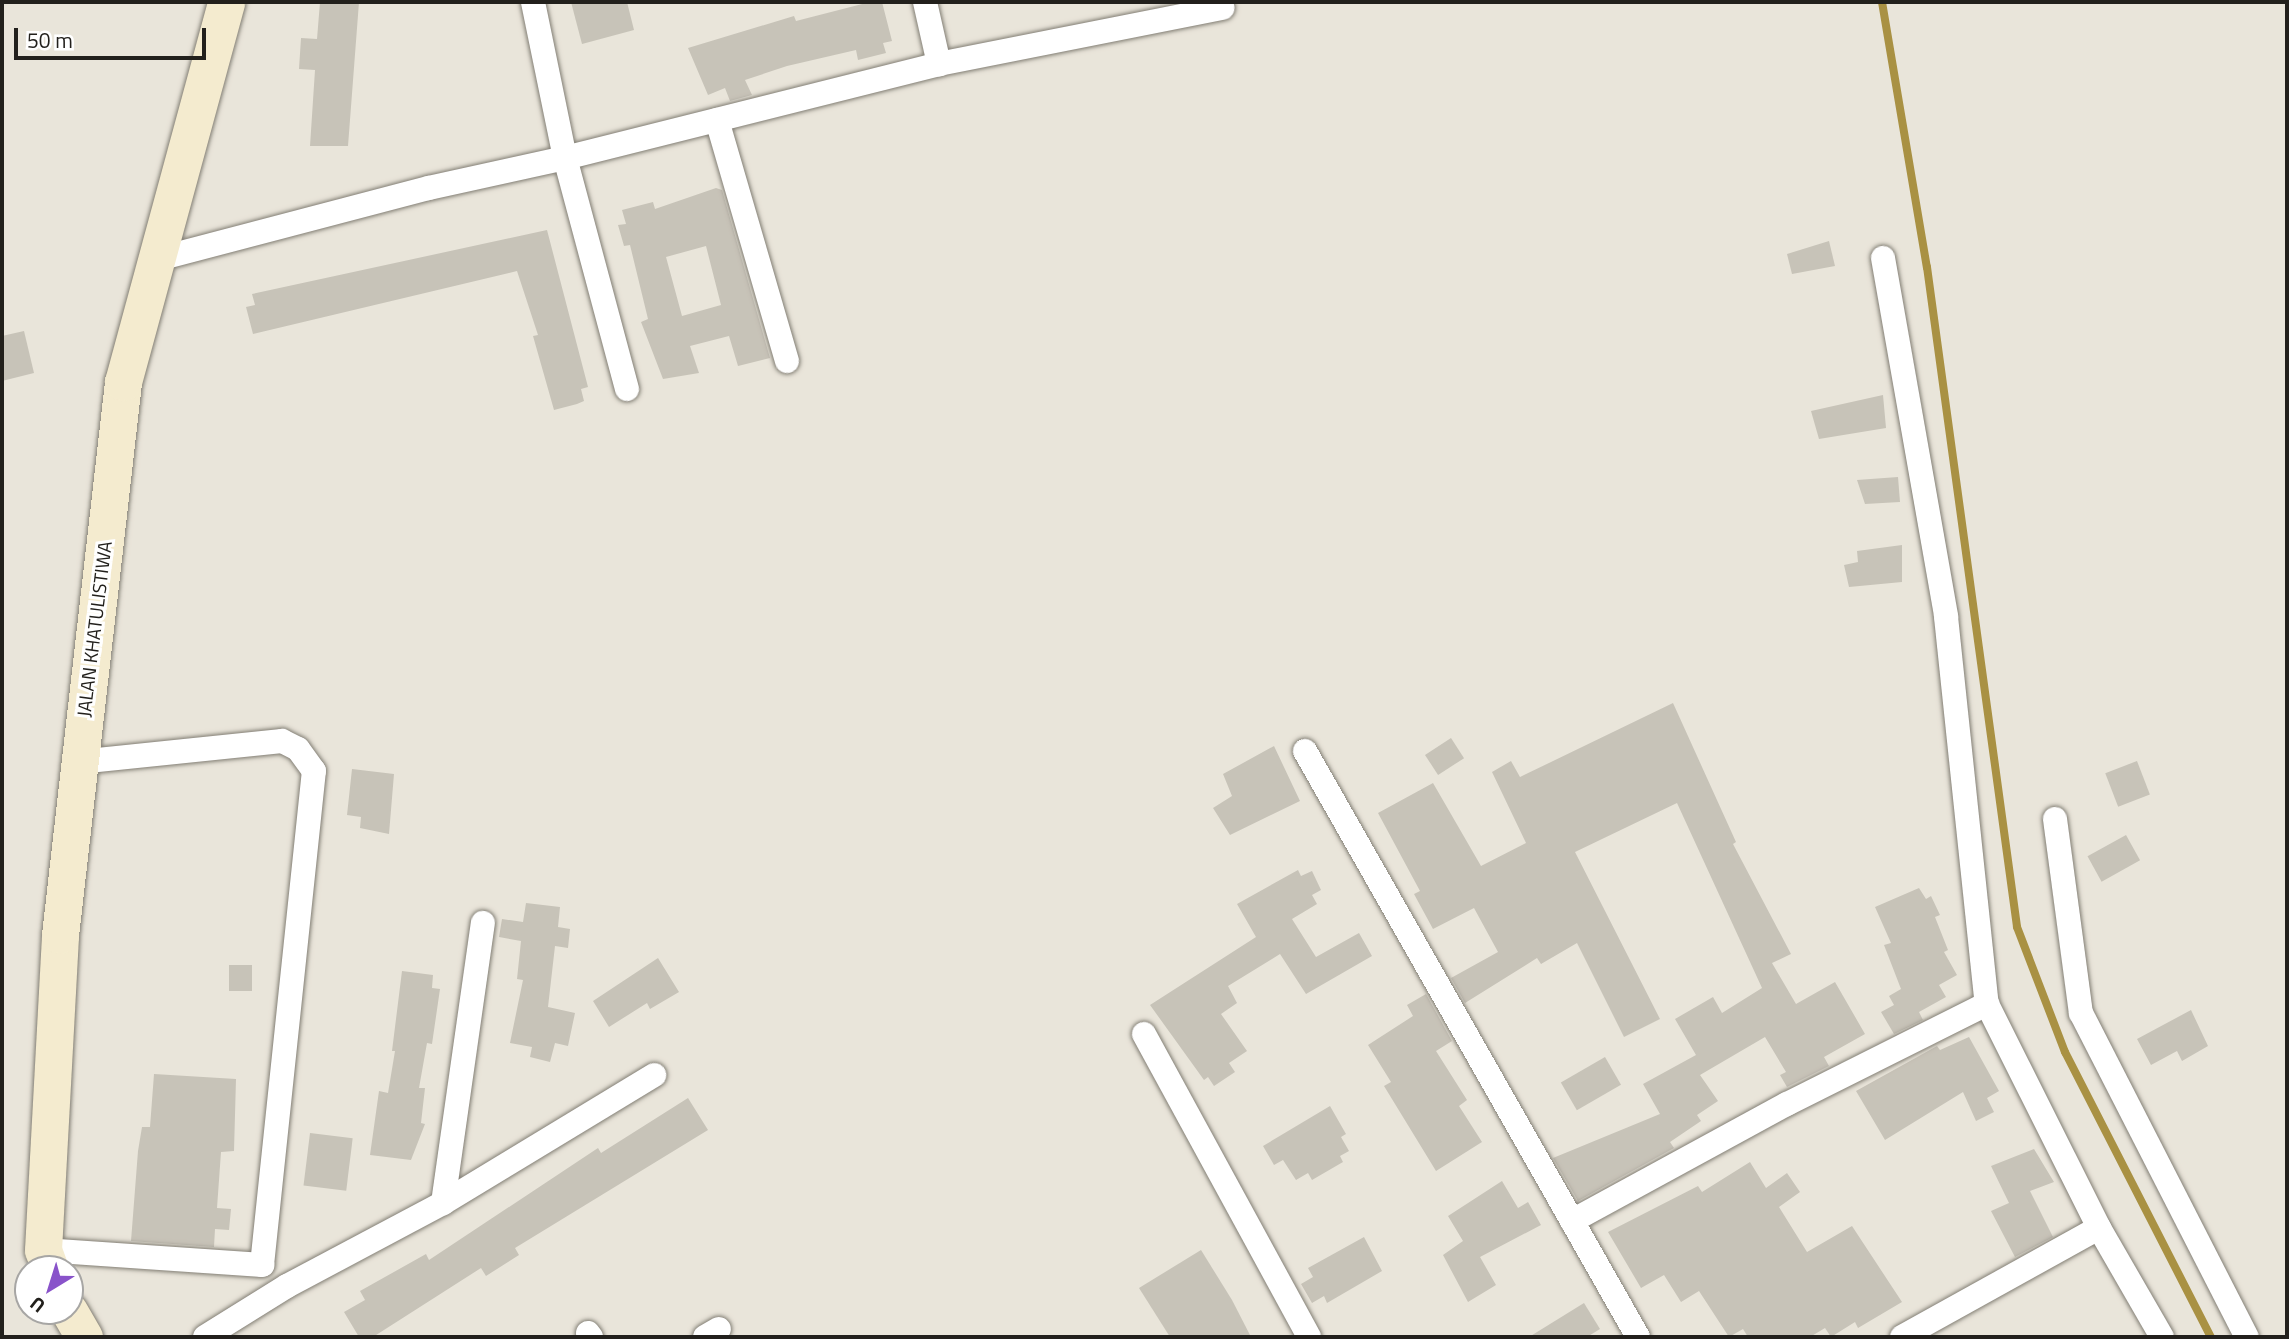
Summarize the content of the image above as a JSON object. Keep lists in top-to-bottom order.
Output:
{
  "streets": {
    "street": ["JALAN KHATULISTIWA"]
  },
  "scale_bar": "50 m",
  "north": "bottom left"
}
